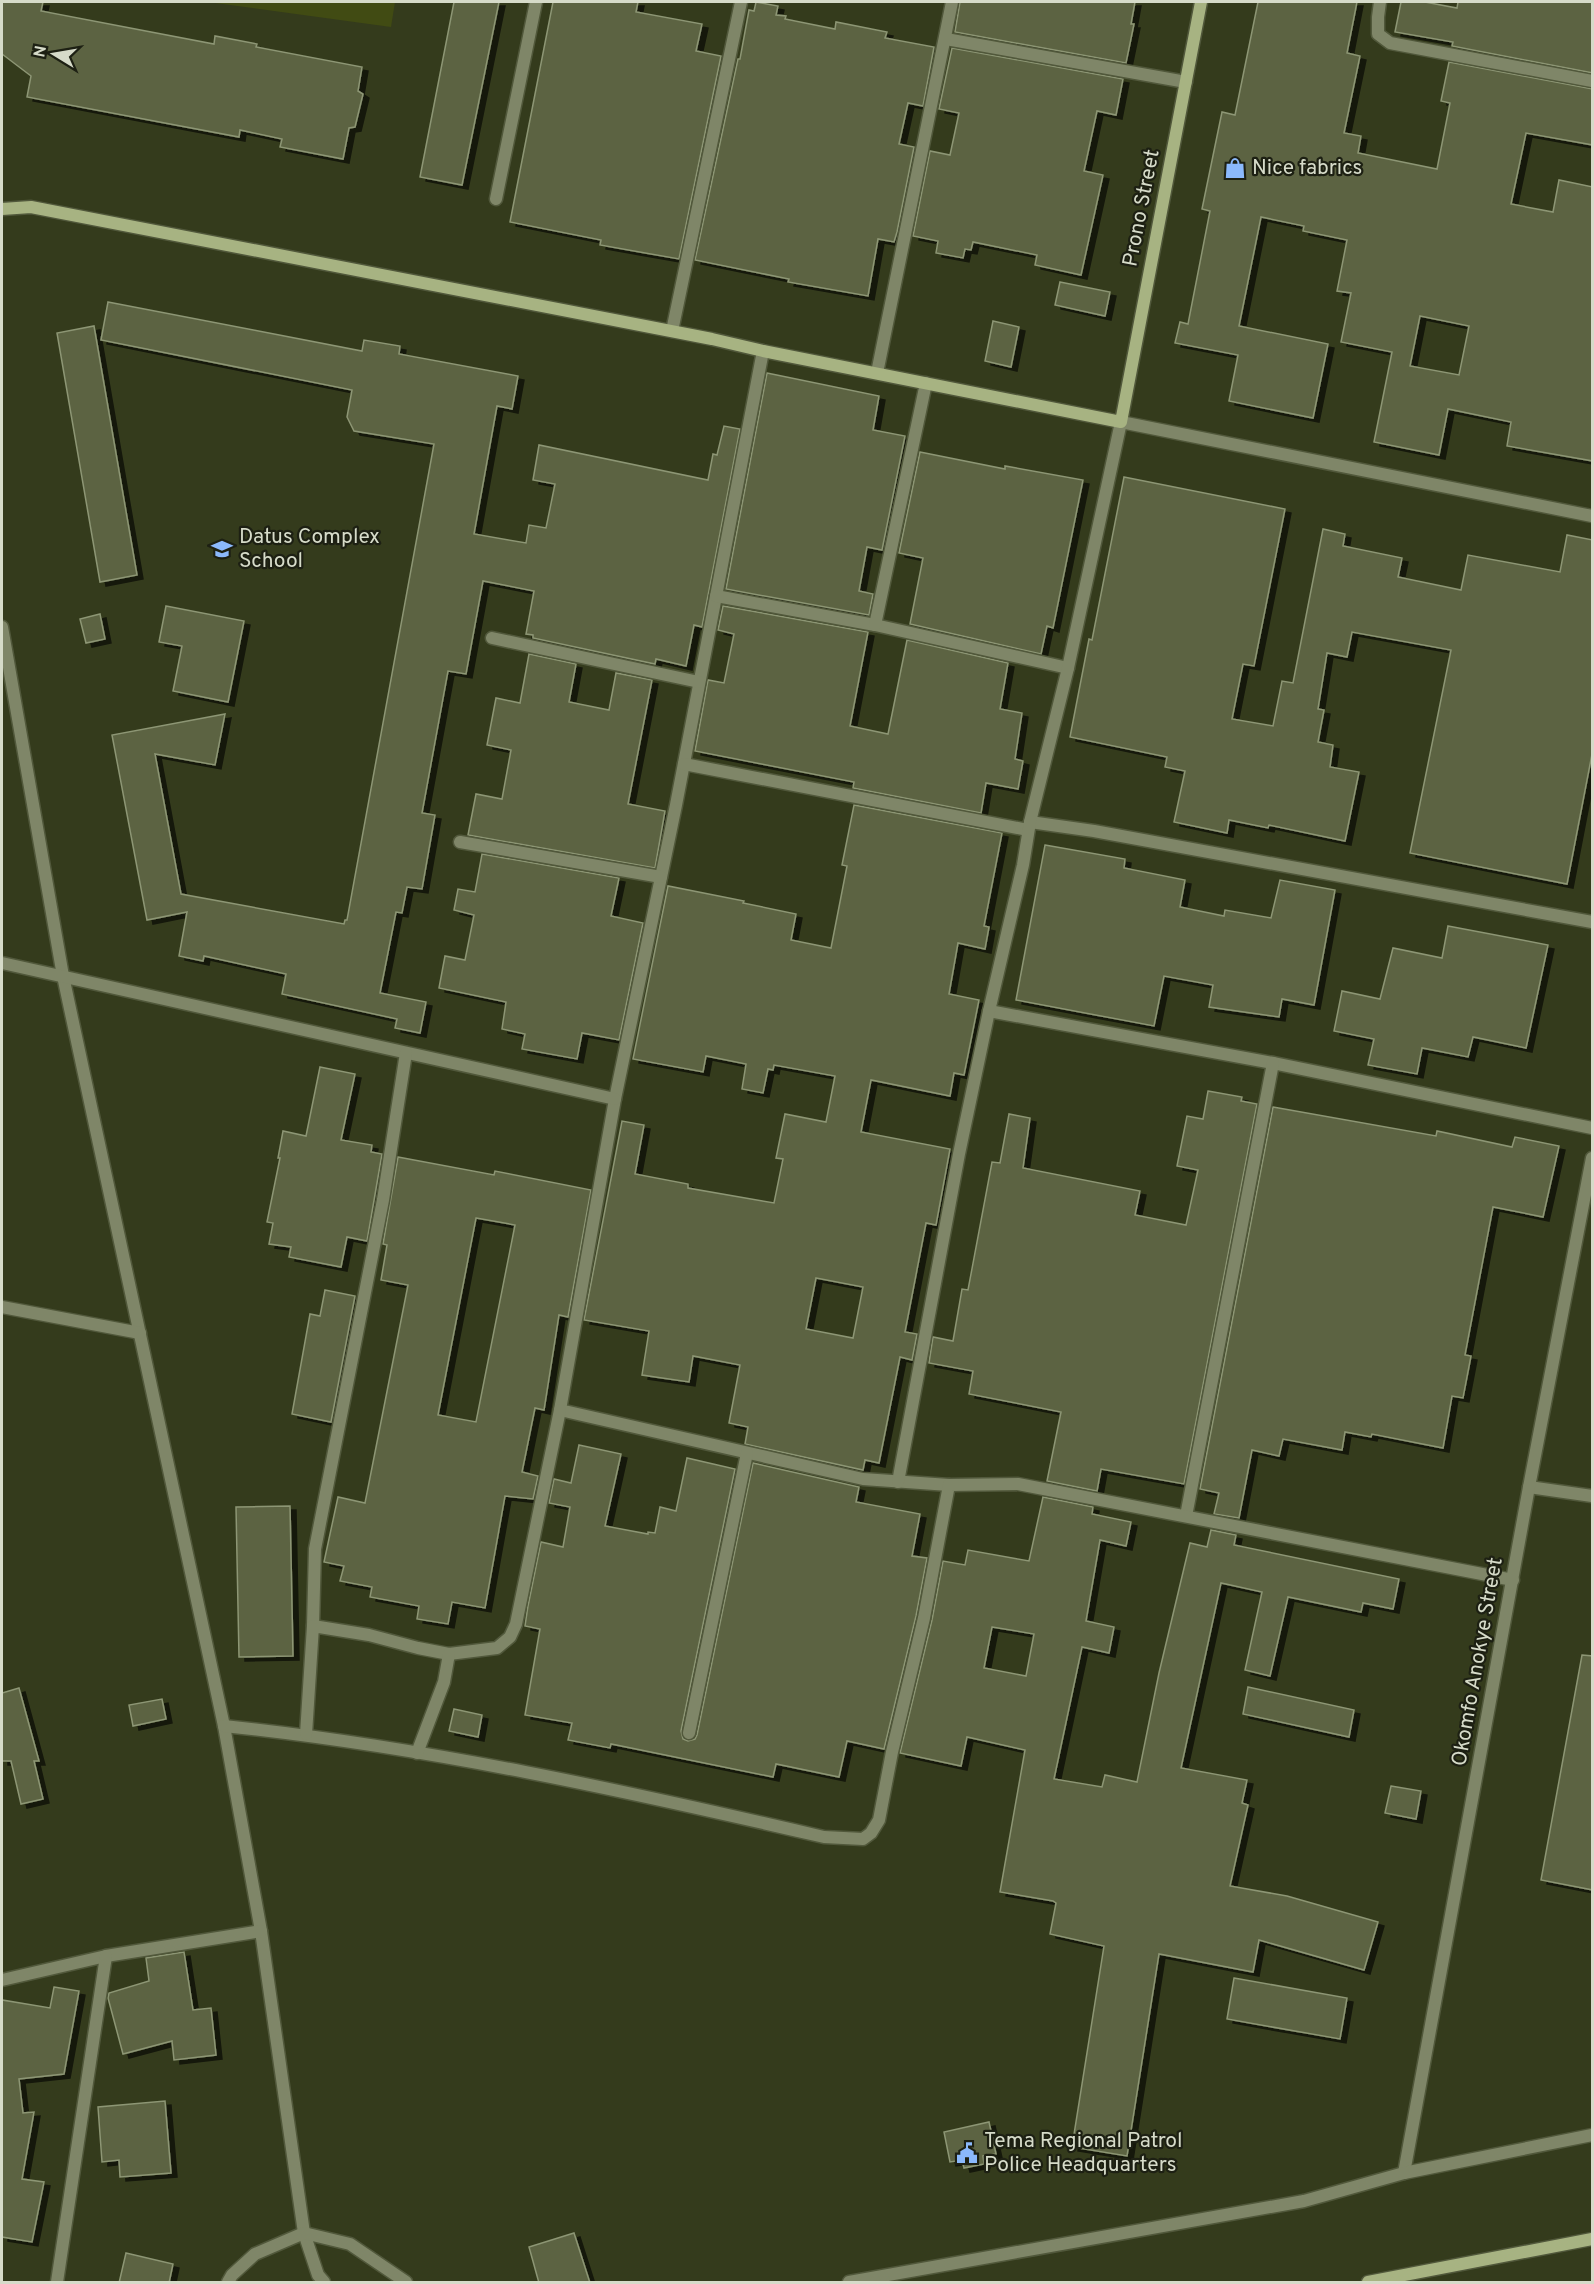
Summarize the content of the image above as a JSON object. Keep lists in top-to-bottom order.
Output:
{
  "streets": {
    "street": ["Prono Street", "Okomfo Anokye Street"]
  },
  "places": {
    "shop": ["Nice fabrics"],
    "school or university": ["Datus Complex School"],
    "public building": ["Tema Regional Patrol Police Headquarters"]
  },
  "north": "left"
}
